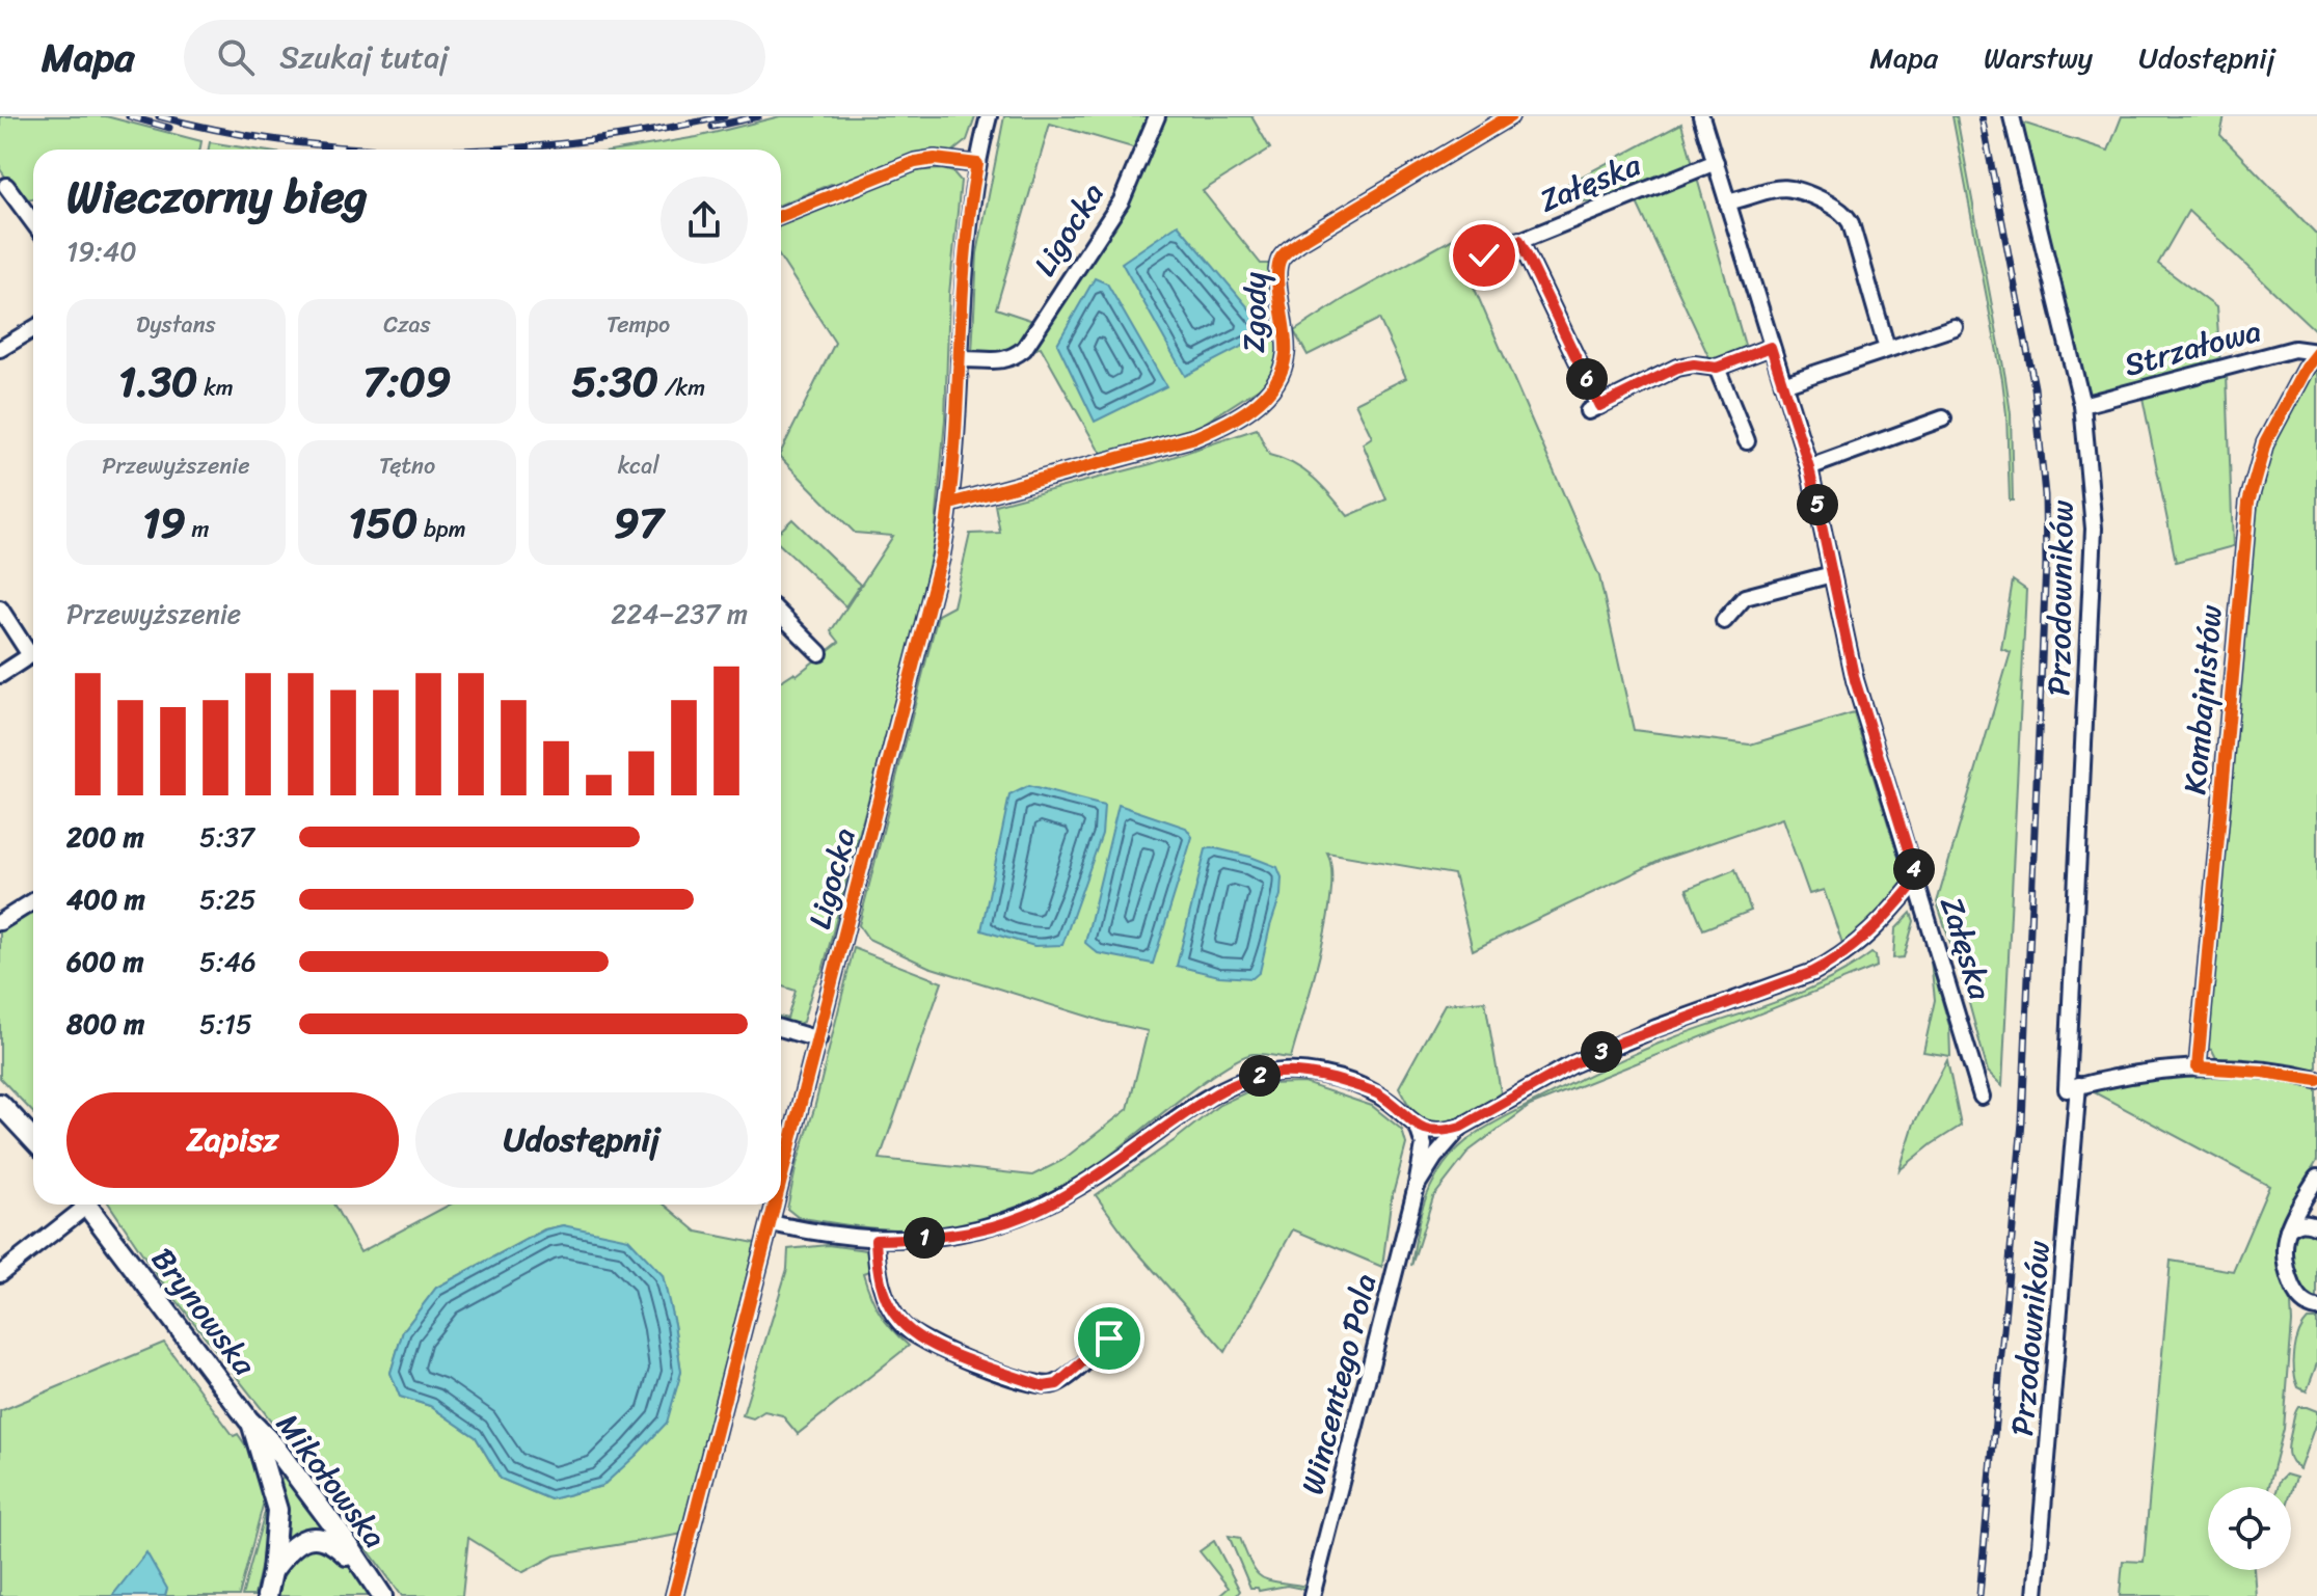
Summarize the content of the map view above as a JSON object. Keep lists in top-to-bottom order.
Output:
{
  "streets": {
    "main road": ["Brynowska", "Mikołowska"],
    "street": [
      "Załęska",
      "Ligocka",
      "Zgody",
      "Strzałowa",
      "Przodowników",
      "Kombajnistów",
      "Wincentego Pola"
    ]
  },
  "crossings": [
    ["Załęska", "Wincentego Pola"],
    ["Ligocka", "Zgody"],
    ["Strzałowa", "Przodowników"],
    ["Strzałowa", "Kombajnistów"],
    ["Brynowska", "Mikołowska"]
  ],
  "page": {
    "header": "Mapa",
    "search": "Szukaj tutaj",
    "nav": ["Mapa", "Warstwy", "Udostępnij"],
    "heading": ["Wieczorny bieg", "19:40"],
    "stats": [
      ["Dystans", "1.30 km"],
      ["Czas", "7:09"],
      ["Tempo", "5:30 /km"],
      ["Przewyższenie", "19 m"],
      ["Tętno", "150 bpm"],
      ["kcal", "97"]
    ],
    "pins": [
      "6",
      "5",
      "4",
      "3",
      "2",
      "1"
    ],
    "chart": ["Przewyższenie", "224–237 m"],
    "list": [
      {
        "name": "200 m",
        "note": "5:37"
      },
      {
        "name": "400 m",
        "note": "5:25"
      },
      {
        "name": "600 m",
        "note": "5:46"
      },
      {
        "name": "800 m",
        "note": "5:15"
      }
    ],
    "buttons": ["Zapisz", "Udostępnij"]
  }
}
